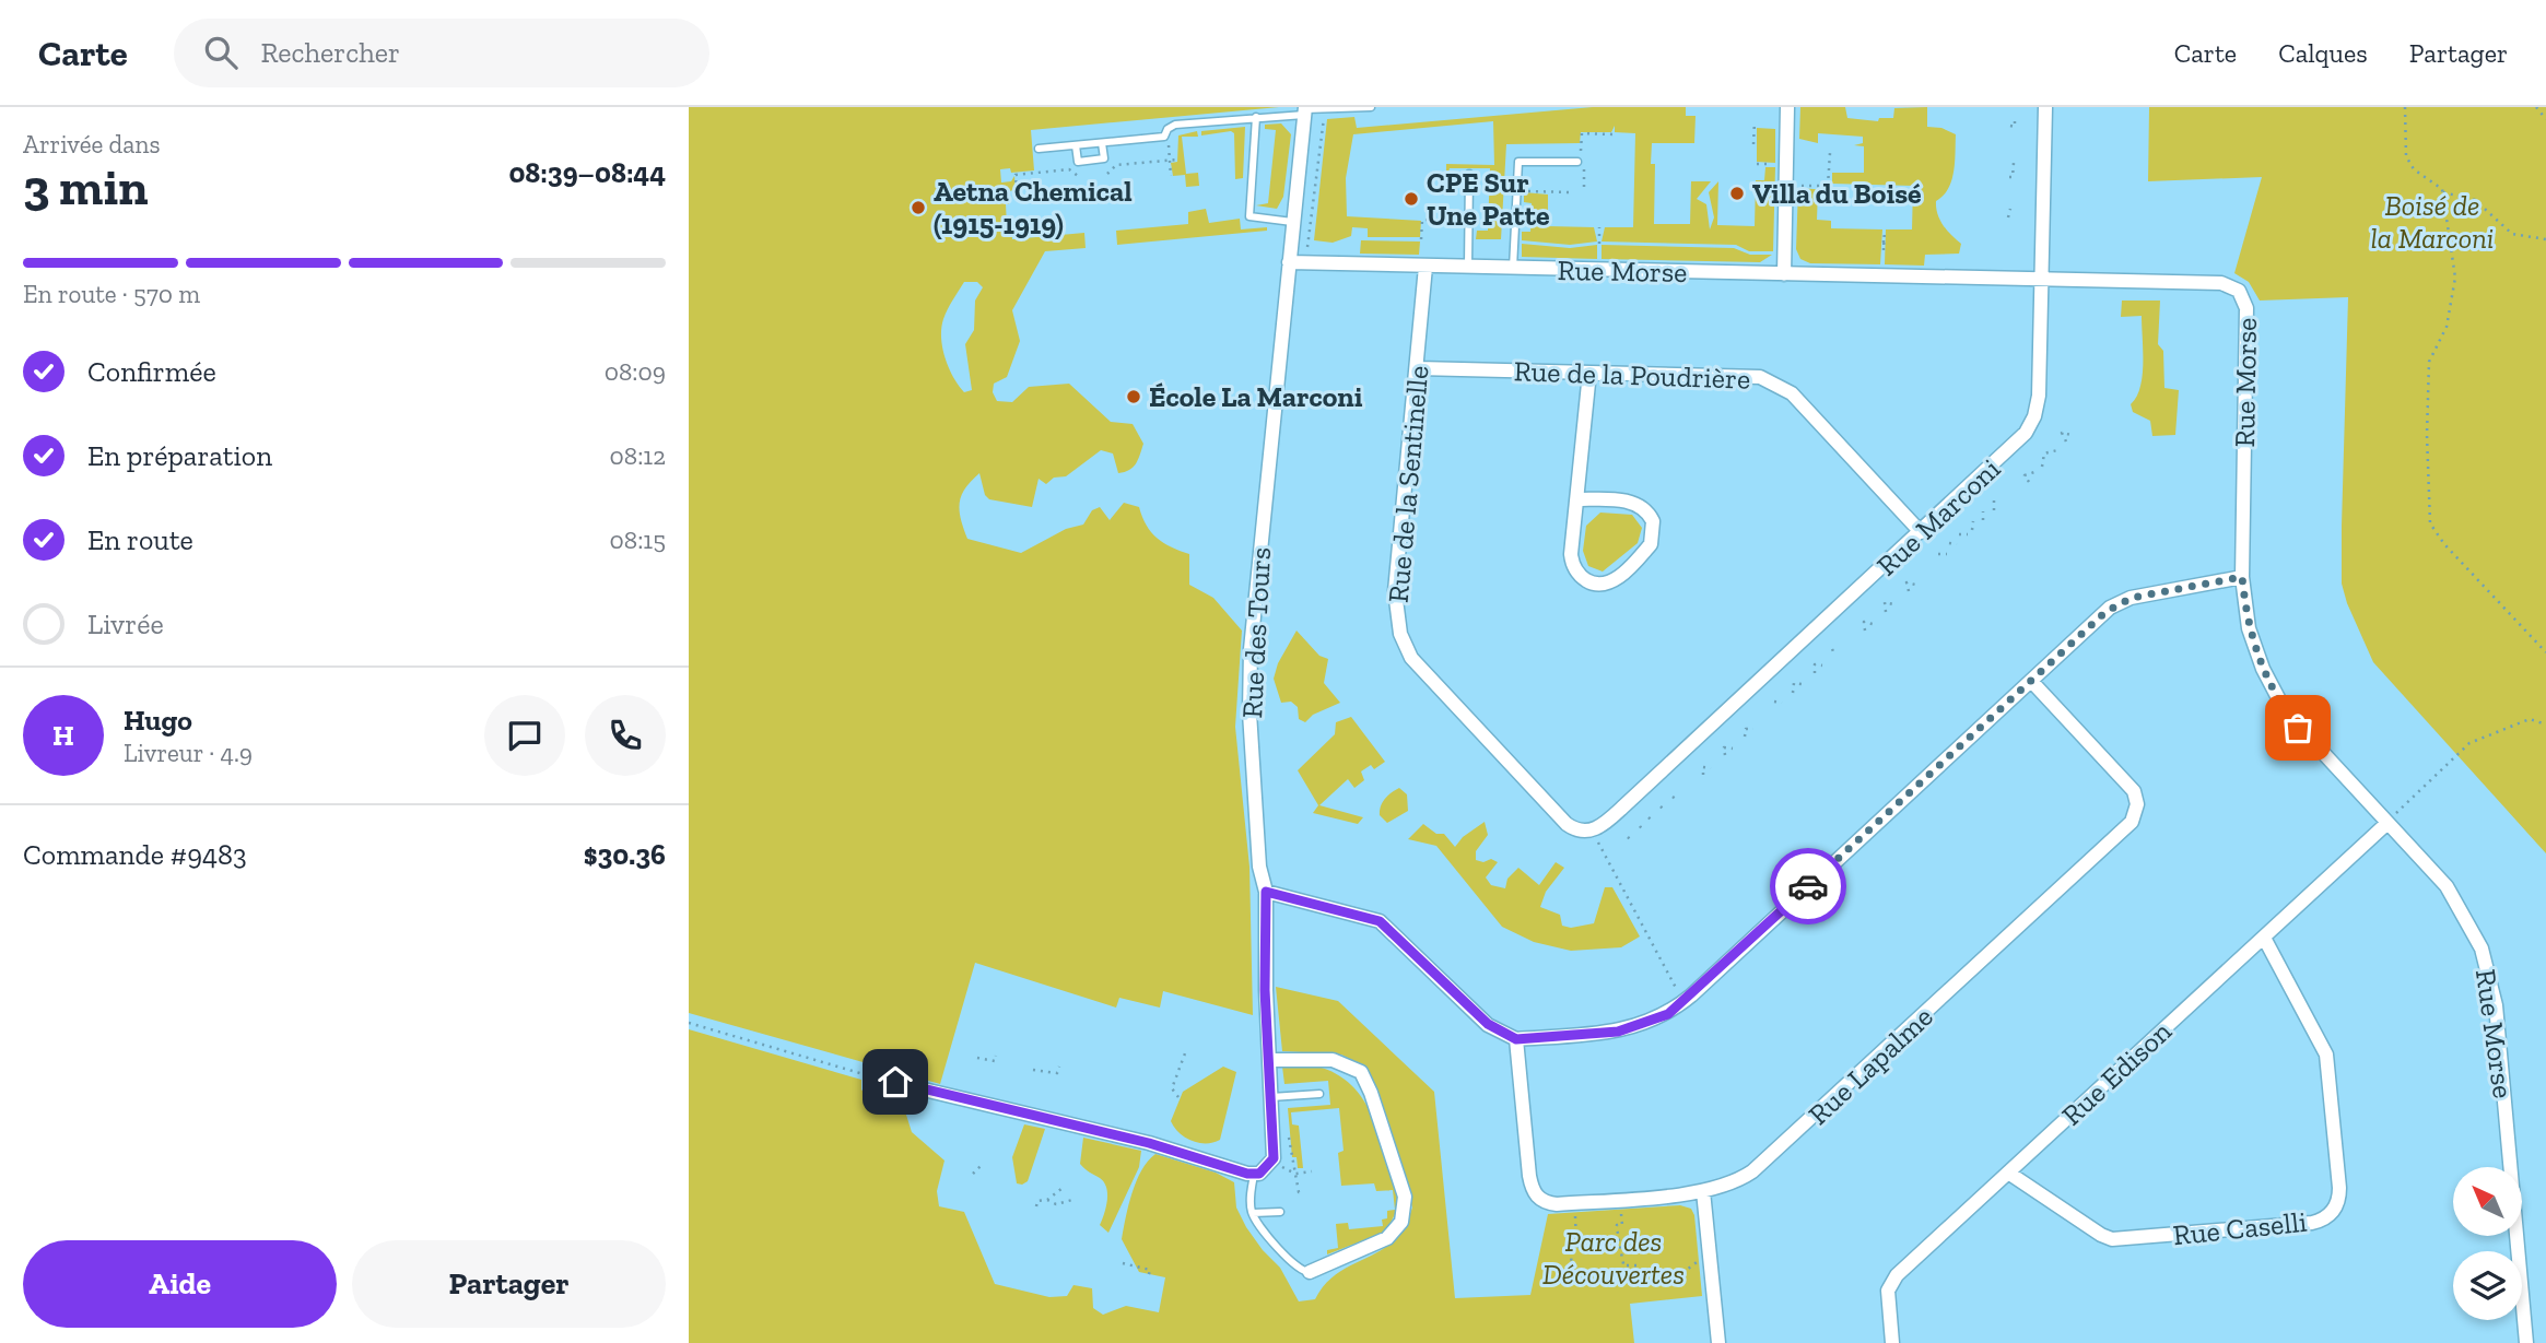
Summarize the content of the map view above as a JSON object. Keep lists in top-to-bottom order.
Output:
{
  "streets": {
    "street": [
      "Rue Morse",
      "Rue de la Poudrière",
      "Rue de la Sentinelle",
      "Rue Marconi",
      "Rue des Tours",
      "Rue Lapalme",
      "Rue Edison",
      "Rue Caselli"
    ]
  },
  "crossings": [
    ["Rue Morse", "Rue de la Sentinelle"],
    ["Rue Morse", "Rue Marconi"],
    ["Rue Morse", "Rue des Tours"],
    ["Rue Morse", "Rue Edison"],
    ["Rue de la Poudrière", "Rue de la Sentinelle"],
    ["Rue de la Poudrière", "Rue Marconi"],
    ["Rue de la Sentinelle", "Rue Marconi"],
    ["Rue Edison", "Rue Caselli"]
  ],
  "parks": ["Boisé de la Marconi", "Parc des Découvertes"],
  "places": [
    "Villa du Boisé",
    "CPE Sur Une Patte",
    "Aetna Chemical (1915-1919)",
    "École La Marconi"
  ],
  "north": "top left",
  "page": {
    "header": "Carte",
    "search": "Rechercher",
    "nav": ["Carte", "Calques", "Partager"],
    "heading": ["3 min", "Arrivée dans", "08:39–08:44"],
    "panel": [
      "Hugo",
      "Livreur · 4.9",
      "Commande #9483",
      "$30.36"
    ],
    "bar": "En route · 570 m",
    "list": [
      ["Confirmée", "08:09"],
      ["En préparation", "08:12"],
      ["En route", "08:15"],
      "Livrée"
    ],
    "round": "H",
    "buttons": ["Aide", "Partager"]
  }
}
